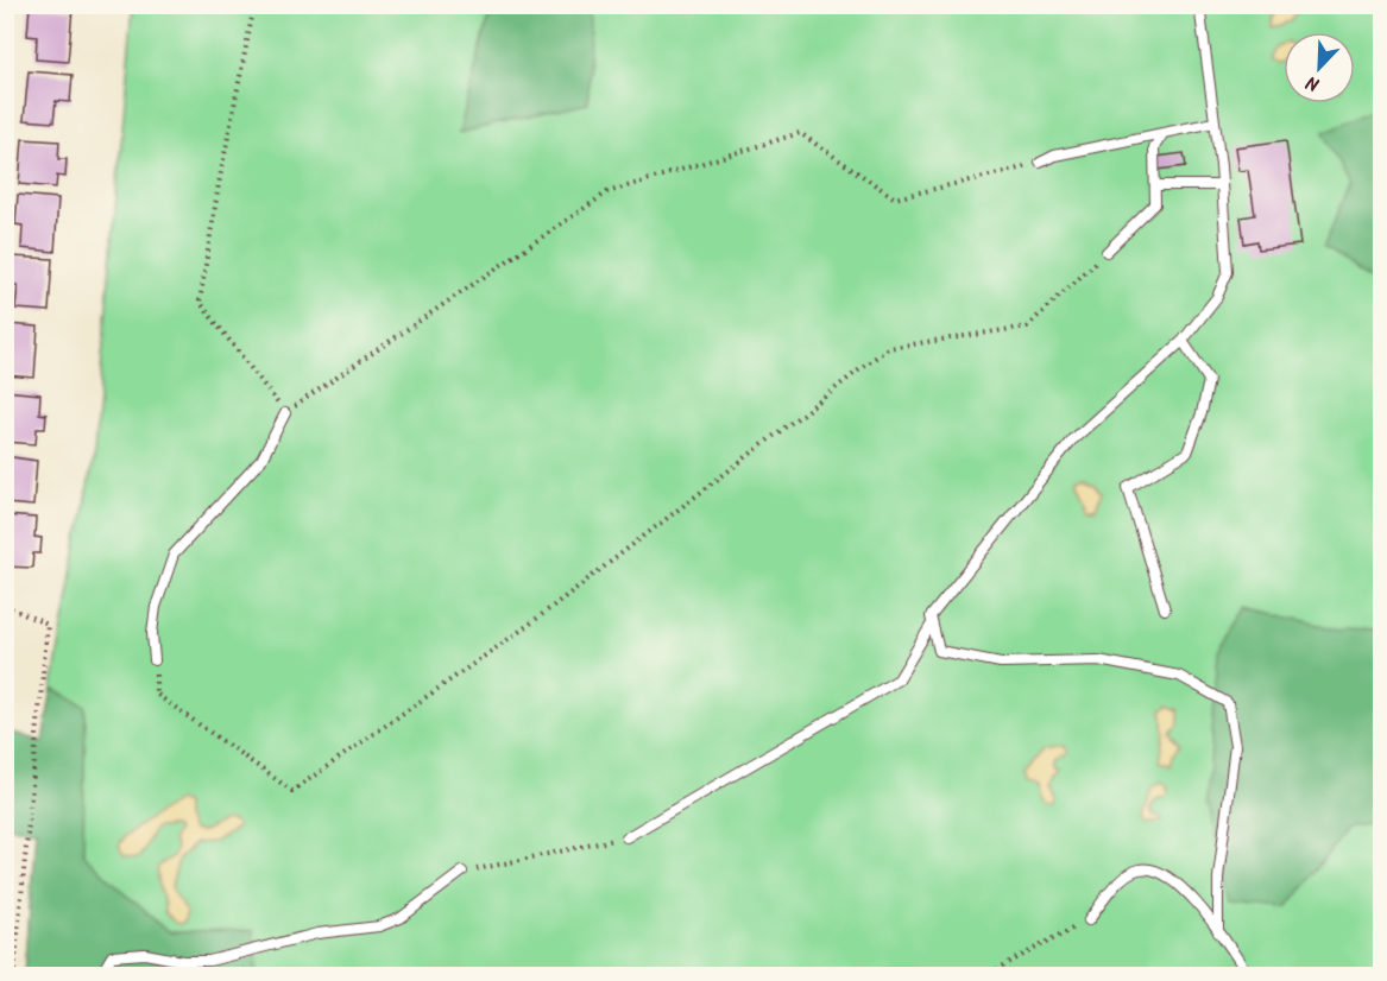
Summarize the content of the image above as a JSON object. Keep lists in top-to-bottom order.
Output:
{
  "north": "bottom left"
}
